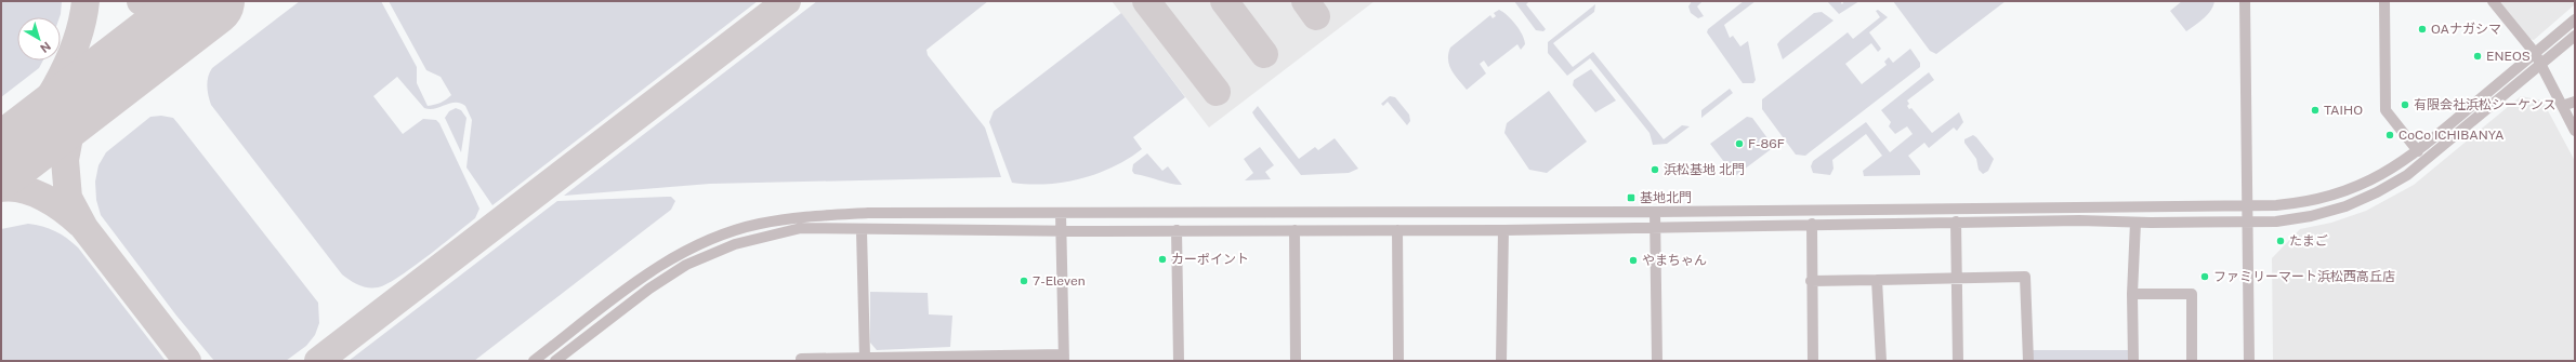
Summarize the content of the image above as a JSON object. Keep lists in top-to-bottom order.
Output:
{
  "places": {
    "other": [
      "OAナガシマ",
      "ENEOS",
      "有限会社浜松シーケンス",
      "TAIHO",
      "CoCo ICHIBANYA",
      "F-86F",
      "浜松基地 北門",
      "たまご",
      "カーポイント",
      "やまちゃん",
      "ファミリーマート浜松西高丘店",
      "7-Eleven"
    ],
    "transit": ["基地北門"]
  },
  "north": "bottom right"
}
